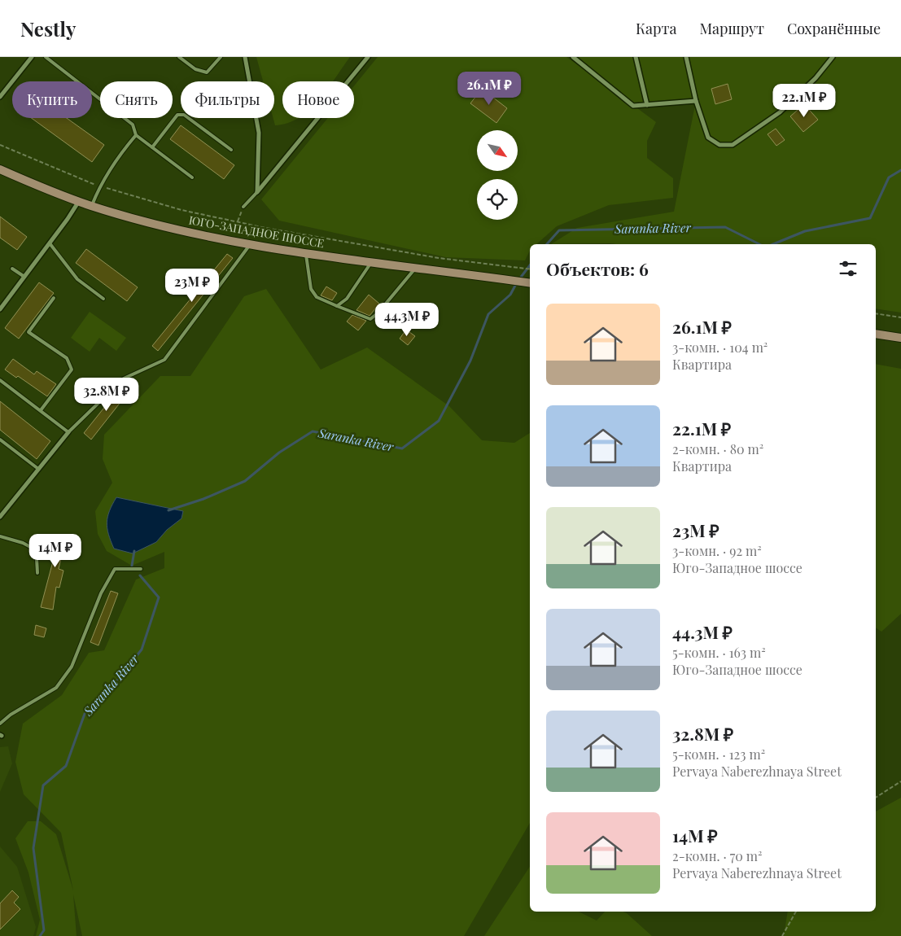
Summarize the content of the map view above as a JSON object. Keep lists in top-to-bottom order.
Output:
{
  "streets": {
    "main road": ["ЮГО-ЗАПАДНОЕ ШОССЕ"]
  },
  "water": ["Saranka River"],
  "north": "bottom right",
  "page": {
    "header": "Nestly",
    "nav": ["Карта", "Маршрут", "Сохранённые"],
    "price": [
      "26.1M ₽",
      "22.1M ₽",
      "23M ₽",
      "44.3M ₽",
      "32.8M ₽",
      "14M ₽"
    ],
    "chip": [
      "Купить",
      "Снять",
      "Фильтры",
      "Новое"
    ],
    "heading": "Объектов: 6",
    "list": [
      {
        "name": "26.1M ₽",
        "note": "3-комн. · 104 m² · Квартира"
      },
      {
        "name": "22.1M ₽",
        "note": "2-комн. · 80 m² · Квартира"
      },
      {
        "name": "23M ₽",
        "note": "3-комн. · 92 m² · Юго-Западное шоссе"
      },
      {
        "name": "44.3M ₽",
        "note": "5-комн. · 163 m² · Юго-Западное шоссе"
      },
      {
        "name": "32.8M ₽",
        "note": "5-комн. · 123 m² · Pervaya Naberezhnaya Street"
      },
      {
        "name": "14M ₽",
        "note": "2-комн. · 70 m² · Pervaya Naberezhnaya Street"
      }
    ]
  }
}
